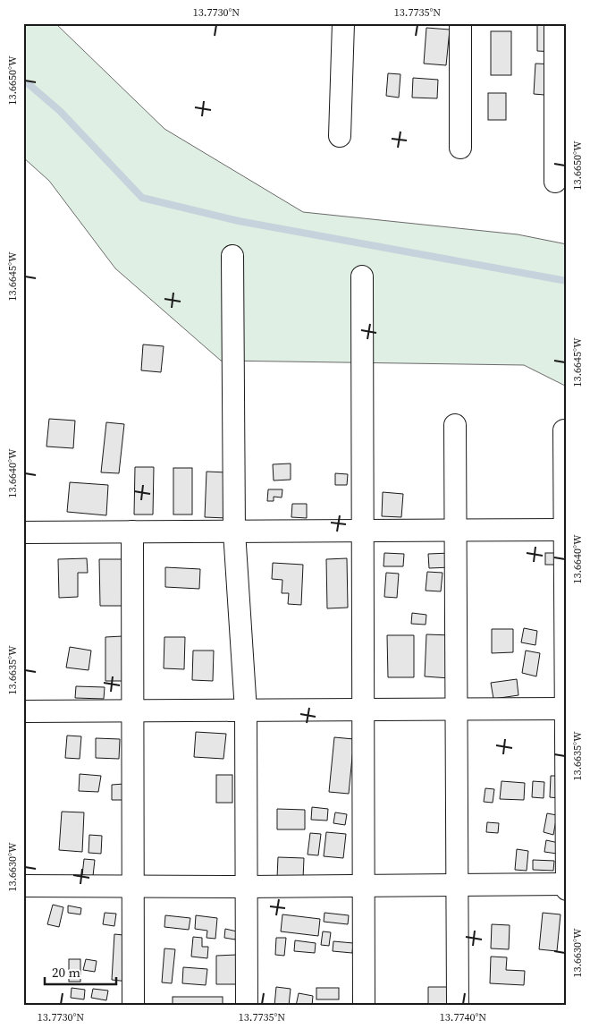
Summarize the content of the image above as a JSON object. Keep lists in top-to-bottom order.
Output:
{
  "scale_bar": "20 m",
  "coordinates": [
    "13.7730°N",
    "13.7735°N",
    "13.6650°W",
    "13.6645°W",
    "13.6640°W",
    "13.6635°W",
    "13.6630°W",
    "13.7740°N"
  ]
}
